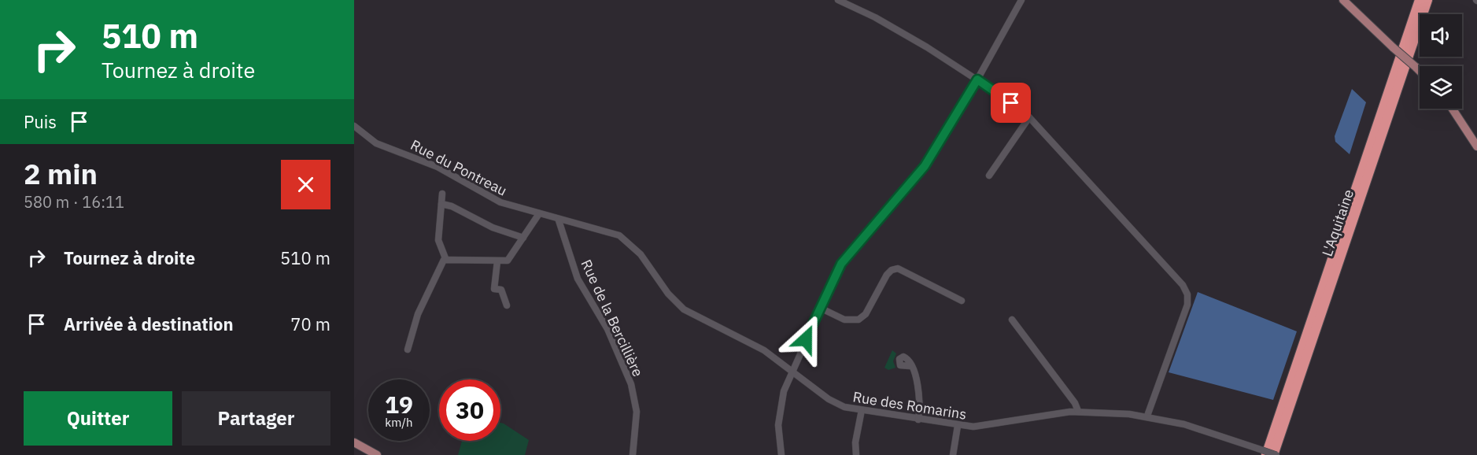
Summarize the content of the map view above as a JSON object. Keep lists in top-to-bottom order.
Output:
{
  "streets": {
    "highway": ["L'Aquitaine"],
    "street": ["Rue du Pontreau", "Rue de la Bercillière", "Rue des Romarins"]
  },
  "crossings": [
    ["Rue du Pontreau", "Rue de la Bercillière"],
    ["Rue du Pontreau", "Rue des Romarins"],
    ["L'Aquitaine", "Rue des Romarins"],
    ["Rue de la Bercillière", "Rue des Romarins"]
  ],
  "page": {
    "turn": ["510 m", "Tournez à droite"],
    "then": "Puis",
    "heading": ["2 min", "580 m · 16:11"],
    "list": [
      {
        "name": "Tournez à droite",
        "value": "510 m"
      },
      {
        "name": "Arrivée à destination",
        "value": "70 m"
      }
    ],
    "speed": "19 km/h",
    "limit": "30",
    "buttons": ["Quitter", "Partager"]
  }
}
